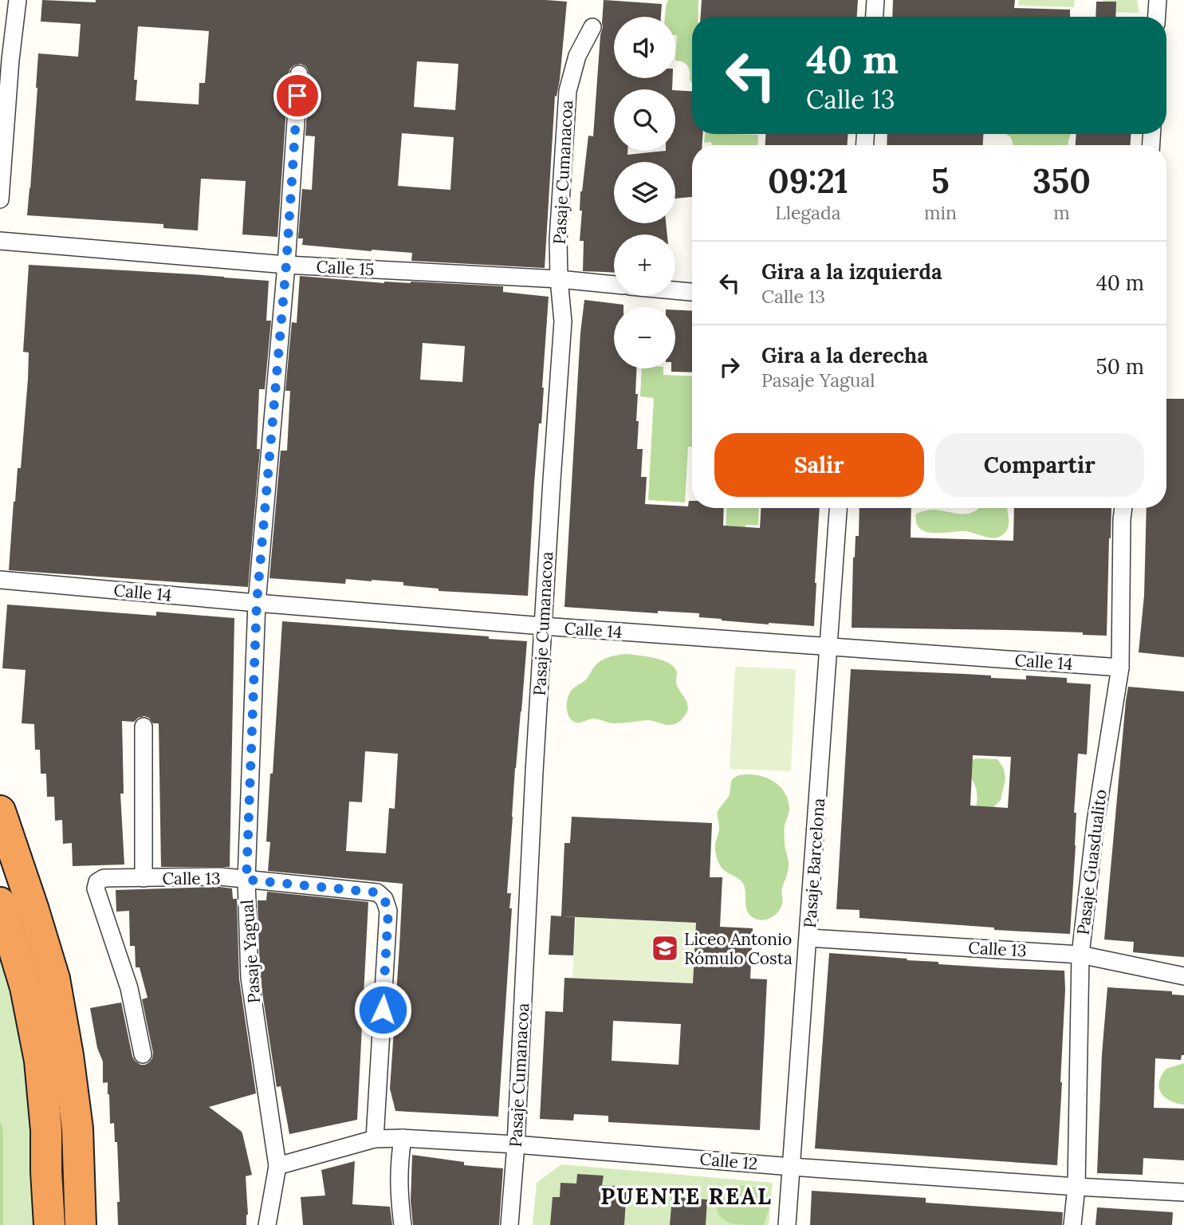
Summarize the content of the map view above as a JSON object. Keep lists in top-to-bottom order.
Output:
{
  "streets": {
    "street": [
      "Pasaje Cumanacoa",
      "Calle 15",
      "Calle 14",
      "Pasaje Guasdualito",
      "Pasaje Barcelona",
      "Calle 13",
      "Pasaje Yagual",
      "Calle 12"
    ]
  },
  "crossings": [
    ["Pasaje Cumanacoa", "Calle 15"],
    ["Pasaje Cumanacoa", "Calle 14"],
    ["Pasaje Cumanacoa", "Calle 12"],
    ["Calle 15", "Pasaje Yagual"],
    ["Calle 14", "Pasaje Guasdualito"],
    ["Calle 14", "Pasaje Barcelona"],
    ["Calle 14", "Pasaje Yagual"],
    ["Pasaje Guasdualito", "Calle 13"],
    ["Pasaje Guasdualito", "Calle 12"],
    ["Pasaje Barcelona", "Calle 13"],
    ["Pasaje Barcelona", "Calle 12"],
    ["Calle 13", "Pasaje Yagual"],
    ["Calle 13", "Calle 12"],
    ["Pasaje Yagual", "Calle 12"]
  ],
  "districts": ["PUENTE REAL"],
  "places": {
    "school or university": ["Liceo Antonio Rómulo Costa"]
  },
  "page": {
    "map_buttons": ["+", "−"],
    "turn": ["40 m", "Calle 13"],
    "eta": [
      "09:21",
      "Llegada",
      "5",
      "min",
      "350",
      "m"
    ],
    "list": [
      {
        "name": "Gira a la izquierda",
        "note": "Calle 13",
        "value": "40 m"
      },
      {
        "name": "Gira a la derecha",
        "note": "Pasaje Yagual",
        "value": "50 m"
      }
    ],
    "buttons": ["Salir", "Compartir"]
  }
}
